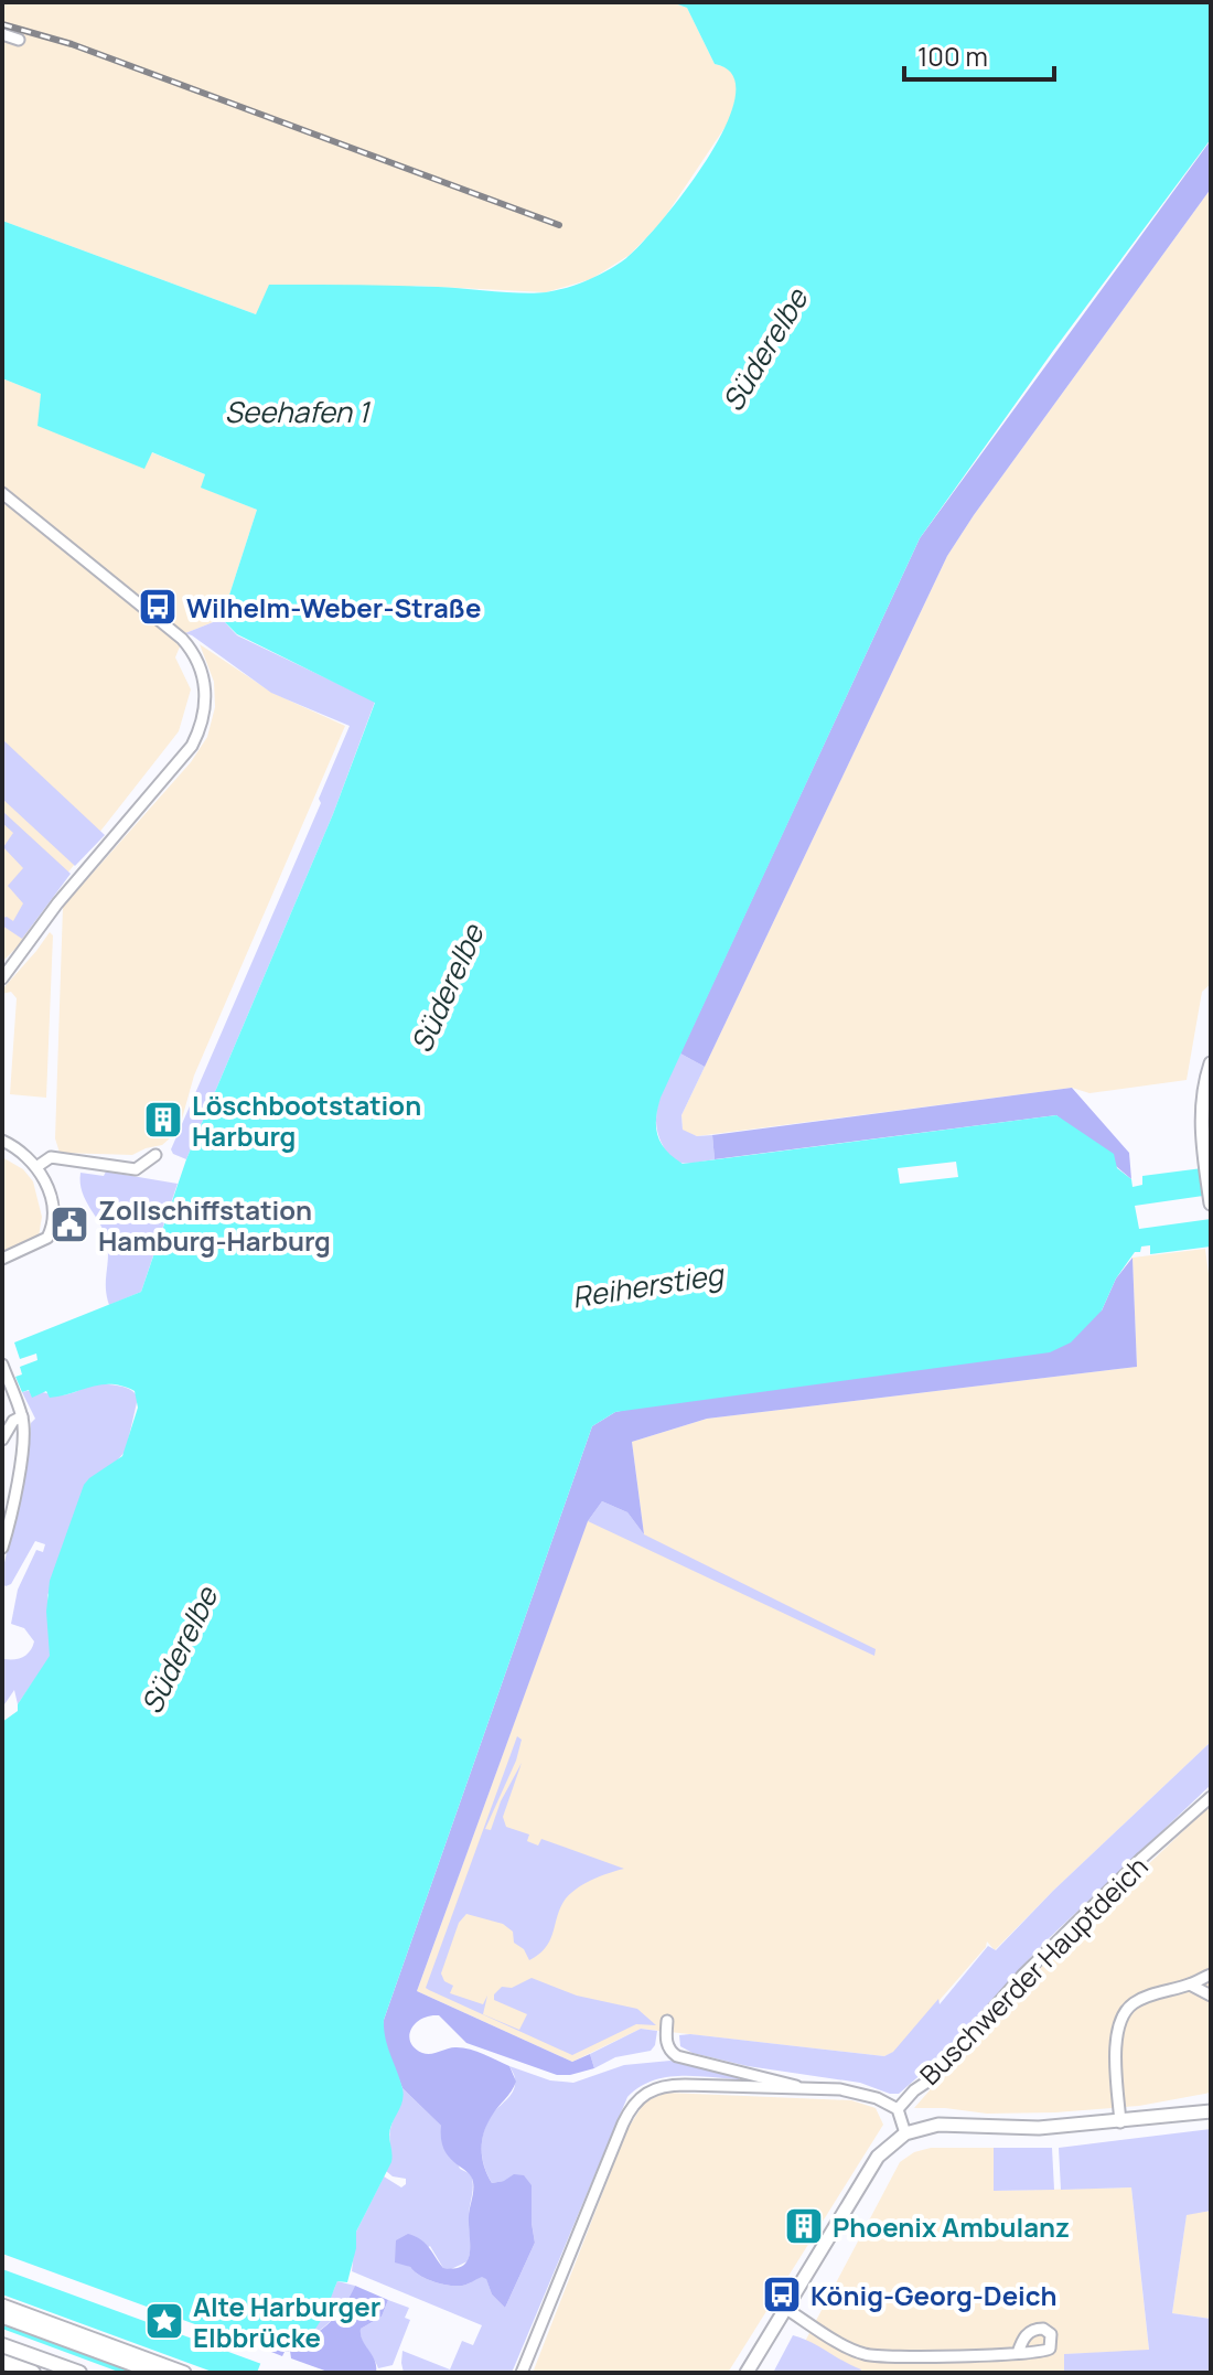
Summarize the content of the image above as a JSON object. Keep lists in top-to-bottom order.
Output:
{
  "streets": {
    "street": ["Buschwerder Hauptdeich"]
  },
  "water": ["Süderelbe", "Seehafen 1", "Reiherstieg"],
  "places": {
    "bus stop": ["Wilhelm-Weber-Straße", "König-Georg-Deich"],
    "building": ["Löschbootstation Harburg", "Phoenix Ambulanz"],
    "public building": ["Zollschiffstation Hamburg-Harburg"],
    "place": ["Alte Harburger Elbbrücke"]
  },
  "scale_bar": "100 m"
}
